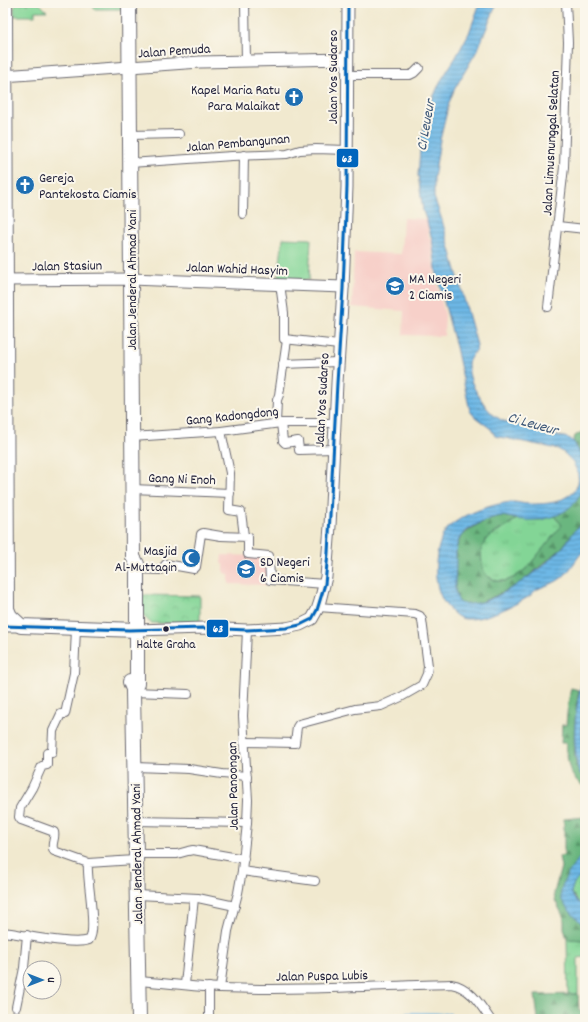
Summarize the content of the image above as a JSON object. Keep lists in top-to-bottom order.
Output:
{
  "streets": {
    "highway": ["Jalan Jenderal Ahmad Yani"],
    "main road": [
      "Jalan Pemuda",
      "Jalan Yos Sudarso",
      "Jalan Stasiun",
      "Jalan Wahid Hasyim"
    ],
    "street": [
      "Jalan Pembangunan",
      "Jalan Limusnunggal Selatan",
      "Gang Kadongdong",
      "Gang Ni Enoh",
      "Jalan Panoongan",
      "Jalan Puspa Lubis"
    ]
  },
  "crossings": [
    ["Jalan Pemuda", "Jalan Yos Sudarso"],
    ["Jalan Pemuda", "Jalan Jenderal Ahmad Yani"],
    ["Jalan Yos Sudarso", "Jalan Pembangunan"],
    ["Jalan Yos Sudarso", "Jalan Wahid Hasyim"],
    ["Jalan Yos Sudarso", "Jalan Jenderal Ahmad Yani"],
    ["Jalan Yos Sudarso", "Gang Kadongdong"],
    ["Jalan Yos Sudarso", "Jalan Panoongan"],
    ["Jalan Pembangunan", "Jalan Jenderal Ahmad Yani"],
    ["Jalan Stasiun", "Jalan Wahid Hasyim"],
    ["Jalan Stasiun", "Jalan Jenderal Ahmad Yani"],
    ["Jalan Wahid Hasyim", "Jalan Jenderal Ahmad Yani"],
    ["Jalan Jenderal Ahmad Yani", "Gang Kadongdong"],
    ["Jalan Jenderal Ahmad Yani", "Gang Ni Enoh"],
    ["Jalan Jenderal Ahmad Yani", "Jalan Puspa Lubis"],
    ["Jalan Panoongan", "Jalan Puspa Lubis"]
  ],
  "water": ["Ci Leueur"],
  "places": {
    "church": ["Kapel Maria Ratu Para Malaikat", "Gereja Pantekosta Ciamis"],
    "school or university": ["MA Negeri 2 Ciamis", "SD Negeri 6 Ciamis"],
    "mosque": ["Masjid Al-Muttaqin"],
    "other": ["Halte Graha"]
  },
  "lines": ["transit line 63"],
  "north": "right"
}
